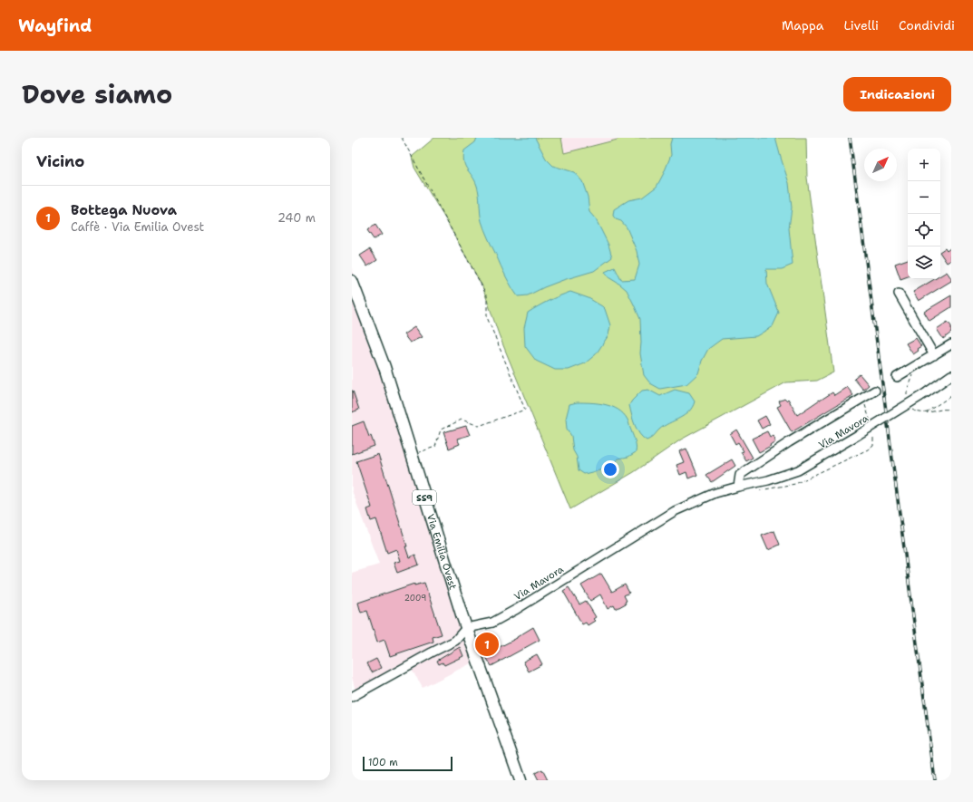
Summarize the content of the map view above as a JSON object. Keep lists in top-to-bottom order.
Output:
{
  "streets": {
    "main road": ["SS9", "Via Emilia Ovest"],
    "street": ["Via Mavora"]
  },
  "crossings": [
    ["Via Mavora", "Via Emilia Ovest"]
  ],
  "house_numbers": ["2009"],
  "scale_bar": "100 m",
  "north": "top right",
  "page": {
    "header": "Wayfind",
    "nav": ["Mappa", "Livelli", "Condividi"],
    "title": "Dove siamo",
    "buttons": "Indicazioni",
    "heading": "Vicino",
    "map_buttons": ["+", "−"],
    "list": [
      {
        "mark": "1",
        "name": "Bottega Nuova",
        "note": "Caffè · Via Emilia Ovest",
        "value": "240 m"
      }
    ],
    "pins": "1",
    "scale": "100 m"
  }
}
